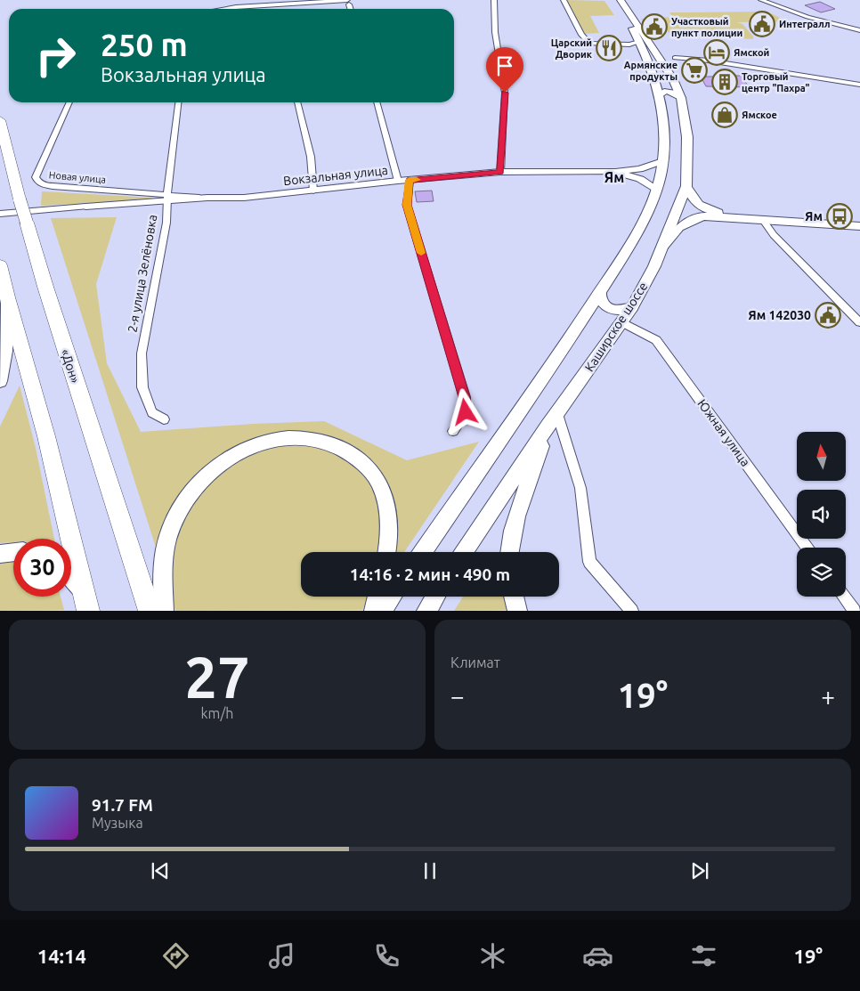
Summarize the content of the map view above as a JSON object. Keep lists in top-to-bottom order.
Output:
{
  "streets": {
    "highway": ["«Дон»"],
    "main road": ["Каширское шоссе"],
    "street": [
      "Вокзальная улица",
      "Новая улица",
      "2-я улица Зелёновка",
      "Южная улица"
    ]
  },
  "crossings": [
    ["Вокзальная улица", "Новая улица"],
    ["Вокзальная улица", "2-я улица Зелёновка"],
    ["Новая улица", "2-я улица Зелёновка"],
    ["Каширское шоссе", "Южная улица"]
  ],
  "districts": ["Ям"],
  "places": {
    "public building": ["Интегралл", "Участковый пункт полиции", "Ям 142030"],
    "restaurant": ["Царский Дворик"],
    "hotel": ["Ямской"],
    "supermarket": ["Армянские продукты"],
    "building": ["Торговый центр \"Пахра\""],
    "shop": ["Ямское"],
    "bus stop": ["Ям"]
  },
  "north": "top",
  "page": {
    "turn": ["250 m", "Вокзальная улица"],
    "limit": "30",
    "trip": "14:16 · 2 мин · 490 m",
    "tile": [
      ["27", "km/h"],
      "Климат"
    ],
    "heat": ["−", "19°", "+"],
    "song": ["91.7 FM", "Музыка"],
    "tabs": ["14:14", "19°"]
  }
}
